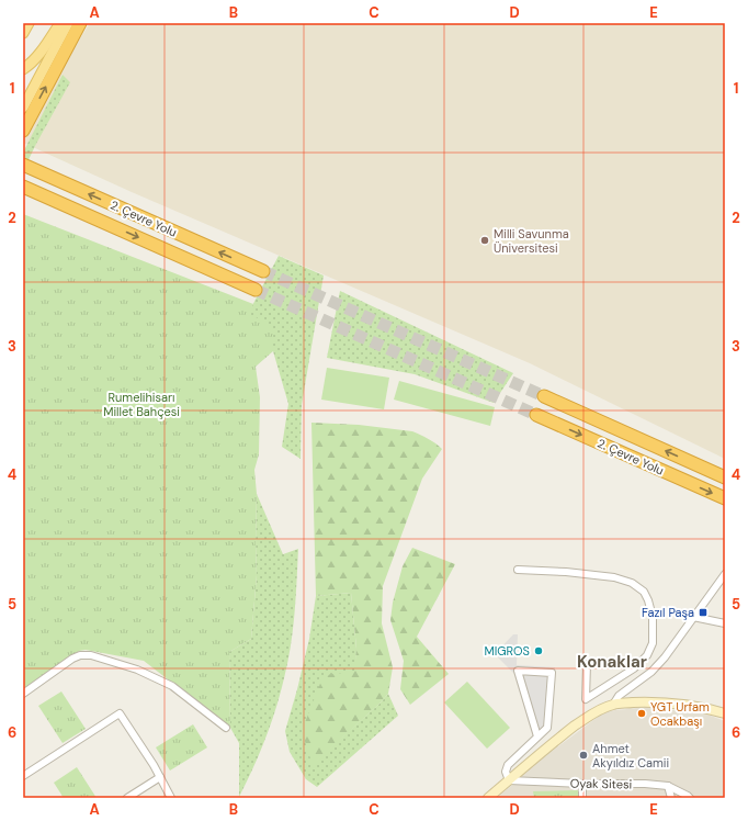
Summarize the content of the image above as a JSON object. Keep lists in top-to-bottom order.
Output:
{
  "streets": {
    "highway": ["2. Çevre Yolu"],
    "street": ["Oyak Sitesi"]
  },
  "districts": ["Konaklar"],
  "parks": ["Rumelihisarı Millet Bahçesi"],
  "places": {
    "other": [
      "Milli Savunma Üniversitesi",
      "MIGROS",
      "YGT Urfam Ocakbaşı",
      "Ahmet Akyıldız Camii"
    ],
    "transit": ["Fazıl Paşa"]
  },
  "grid": {
    "columns": [
      "A",
      "B",
      "C",
      "D",
      "E"
    ],
    "rows": [
      "1",
      "2",
      "3",
      "4",
      "5",
      "6"
    ]
  }
}
